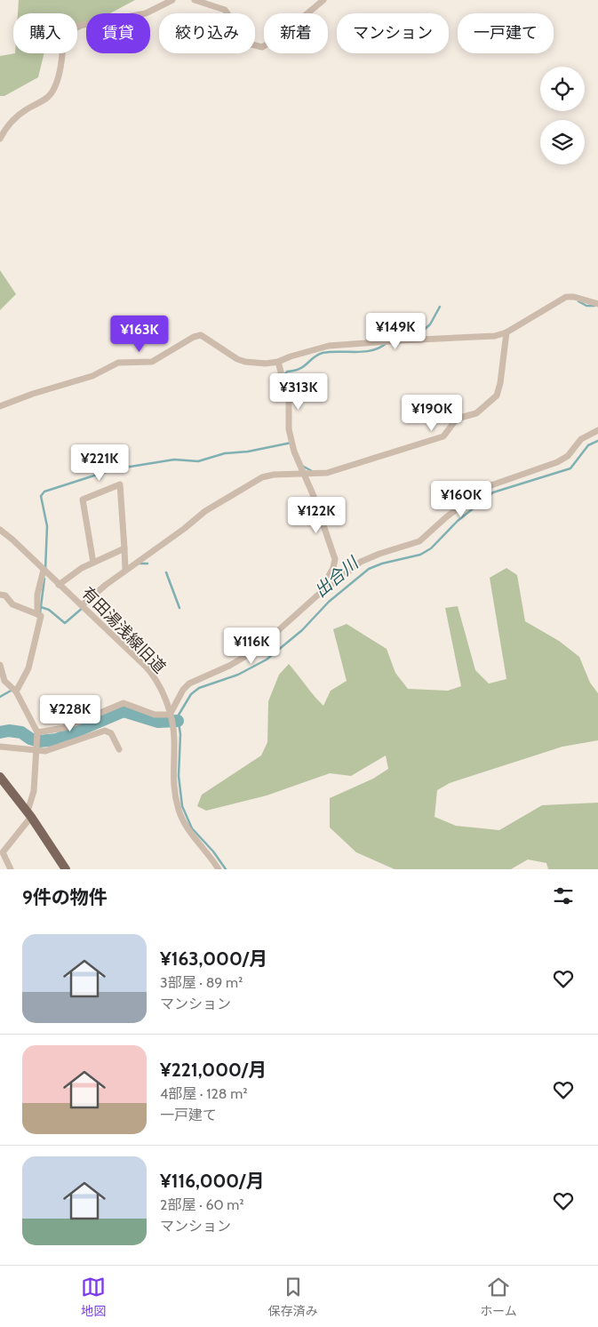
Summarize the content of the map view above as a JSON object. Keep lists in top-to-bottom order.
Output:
{
  "streets": {
    "street": ["有田湯浅線旧道"]
  },
  "water": ["出合川"],
  "page": {
    "chip": [
      "購入",
      "賃貸",
      "絞り込み",
      "新着",
      "マンション",
      "一戸建て"
    ],
    "price": [
      "¥149K",
      "¥163K",
      "¥313K",
      "¥190K",
      "¥221K",
      "¥160K",
      "¥122K",
      "¥116K",
      "¥228K"
    ],
    "heading": "9件の物件",
    "list": [
      {
        "name": "¥163,000/月",
        "note": "3部屋 · 89 m² · マンション"
      },
      {
        "name": "¥221,000/月",
        "note": "4部屋 · 128 m² · 一戸建て"
      },
      {
        "name": "¥116,000/月",
        "note": "2部屋 · 60 m² · マンション"
      }
    ],
    "tabs": ["地図", "保存済み", "ホーム"]
  }
}
